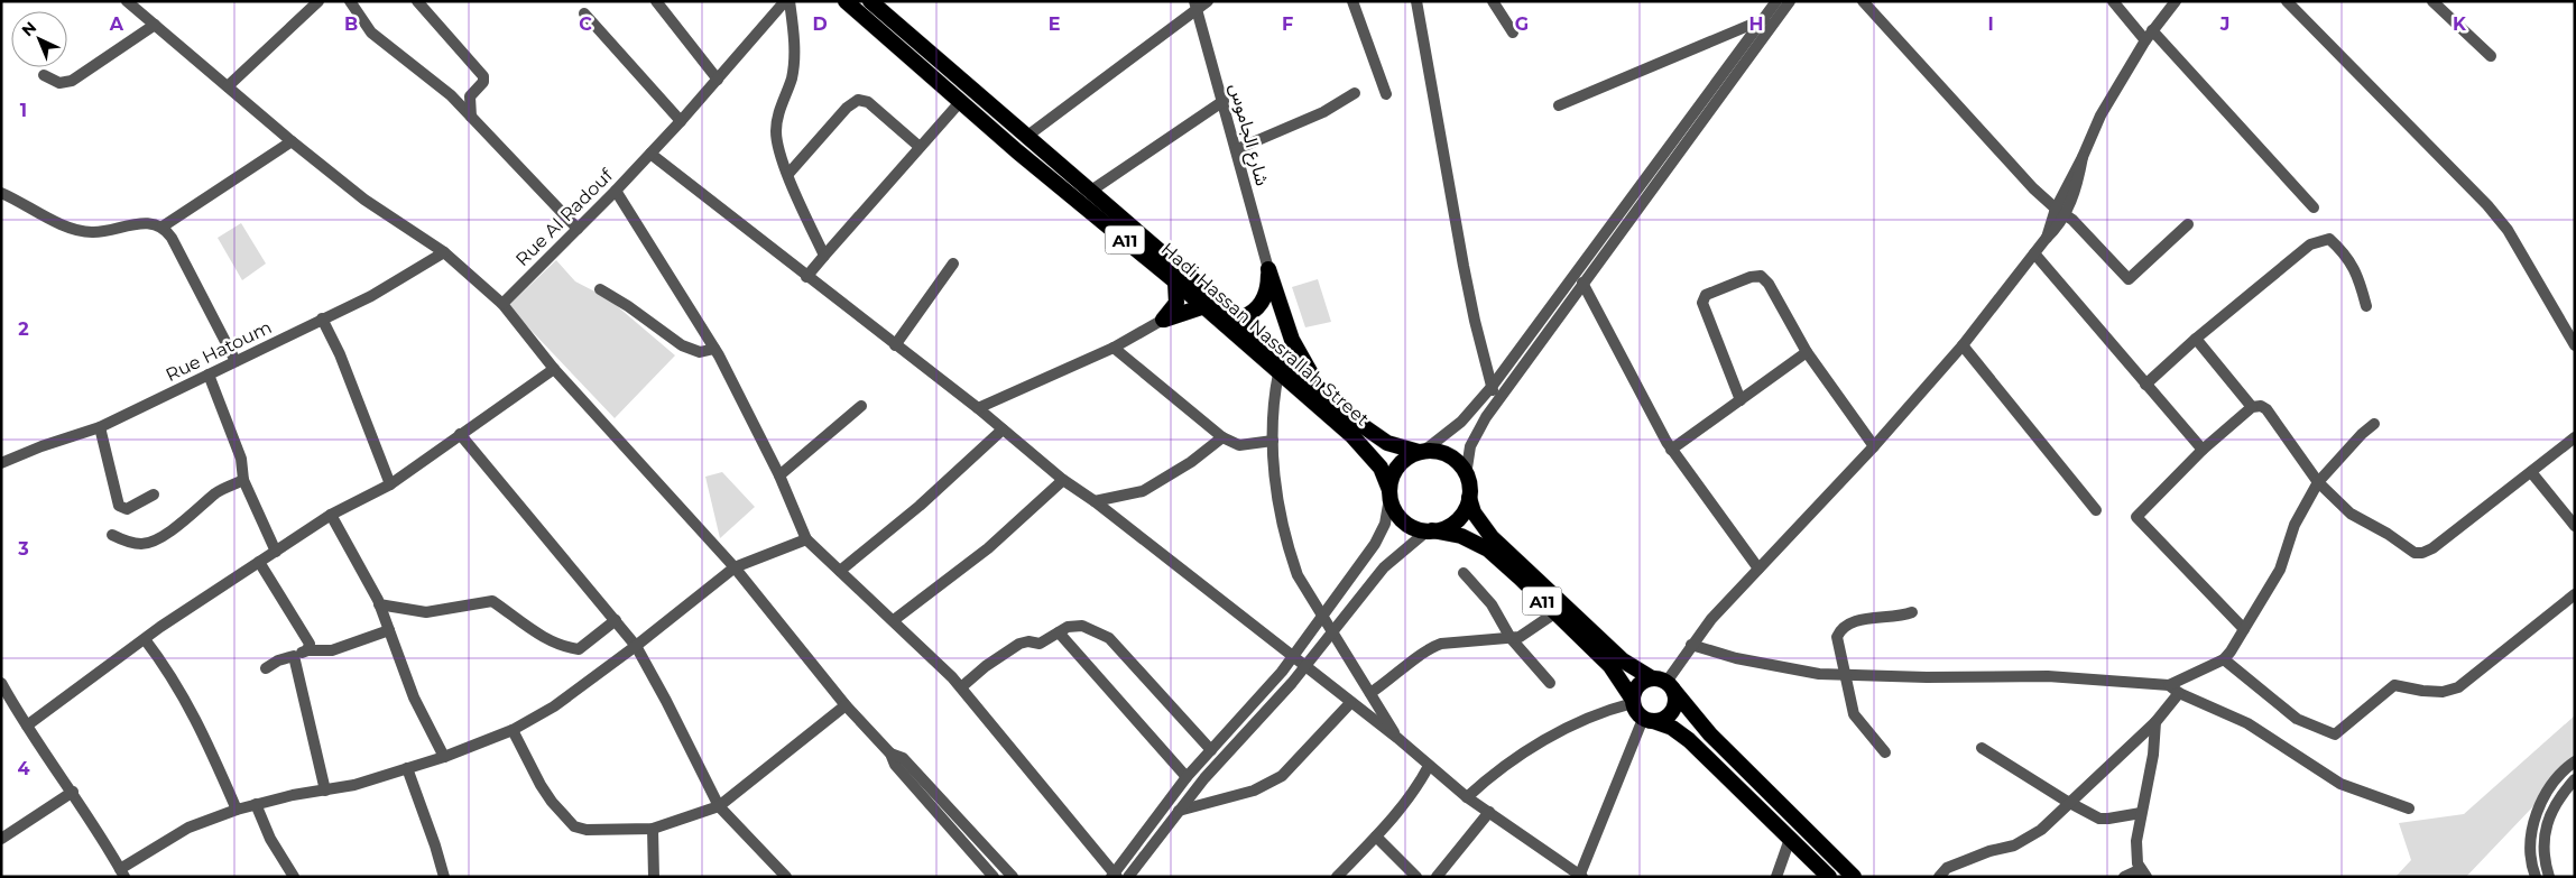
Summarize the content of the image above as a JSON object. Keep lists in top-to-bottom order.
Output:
{
  "streets": {
    "highway": ["A11", "Hadi Hassan Nassrallah Street"],
    "street": ["شارع الجاموس", "Rue Al Radouf", "Rue Hatoum"]
  },
  "crossings": [
    ["A11", "Hadi Hassan Nassrallah Street"]
  ],
  "north": "top left",
  "grid": {
    "columns": [
      "A",
      "B",
      "C",
      "D",
      "E",
      "F",
      "G",
      "H",
      "I",
      "J",
      "K"
    ],
    "rows": [
      "1",
      "2",
      "3",
      "4"
    ]
  }
}
